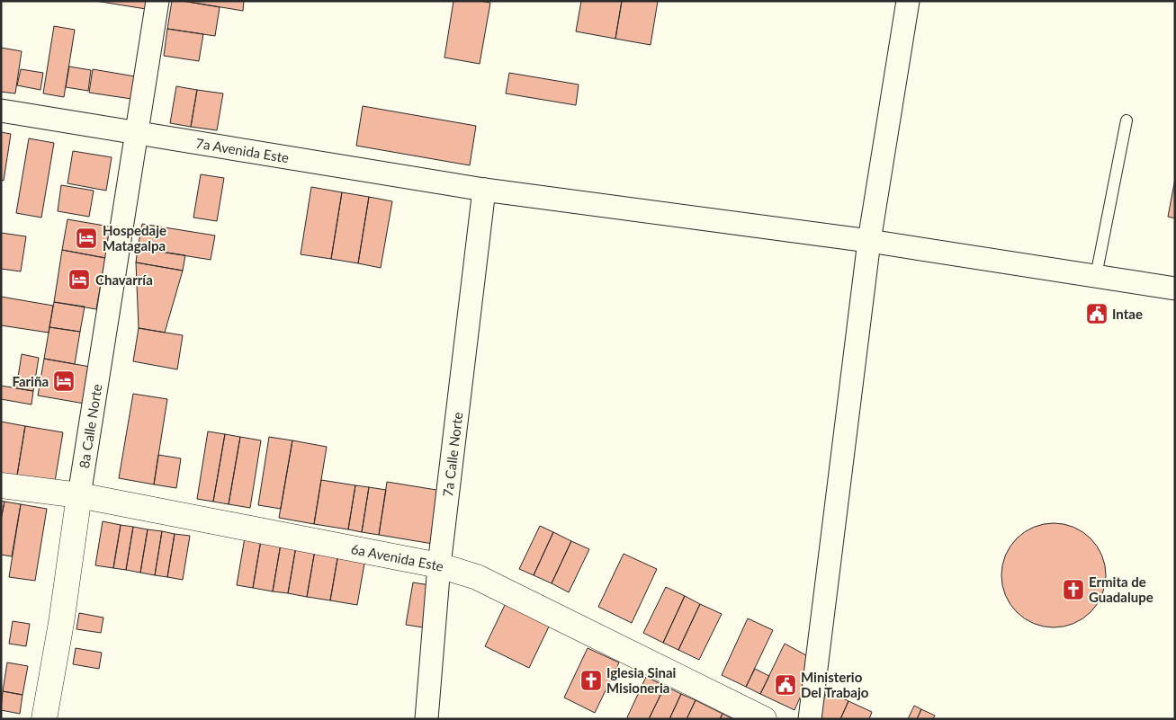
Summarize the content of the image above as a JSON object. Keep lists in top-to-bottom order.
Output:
{
  "streets": {
    "street": [
      "7a Avenida Este",
      "8a Calle Norte",
      "7a Calle Norte",
      "6a Avenida Este"
    ]
  },
  "crossings": [
    ["7a Avenida Este", "8a Calle Norte"],
    ["7a Avenida Este", "7a Calle Norte"],
    ["8a Calle Norte", "6a Avenida Este"],
    ["7a Calle Norte", "6a Avenida Este"]
  ],
  "places": {
    "hotel": ["Hospedaje Matagalpa", "Chavarría", "Fariña"],
    "public building": ["Intae", "Ministerio Del Trabajo"],
    "church": ["Ermita de Guadalupe", "Iglesia Sinai Misioneria"]
  }
}
